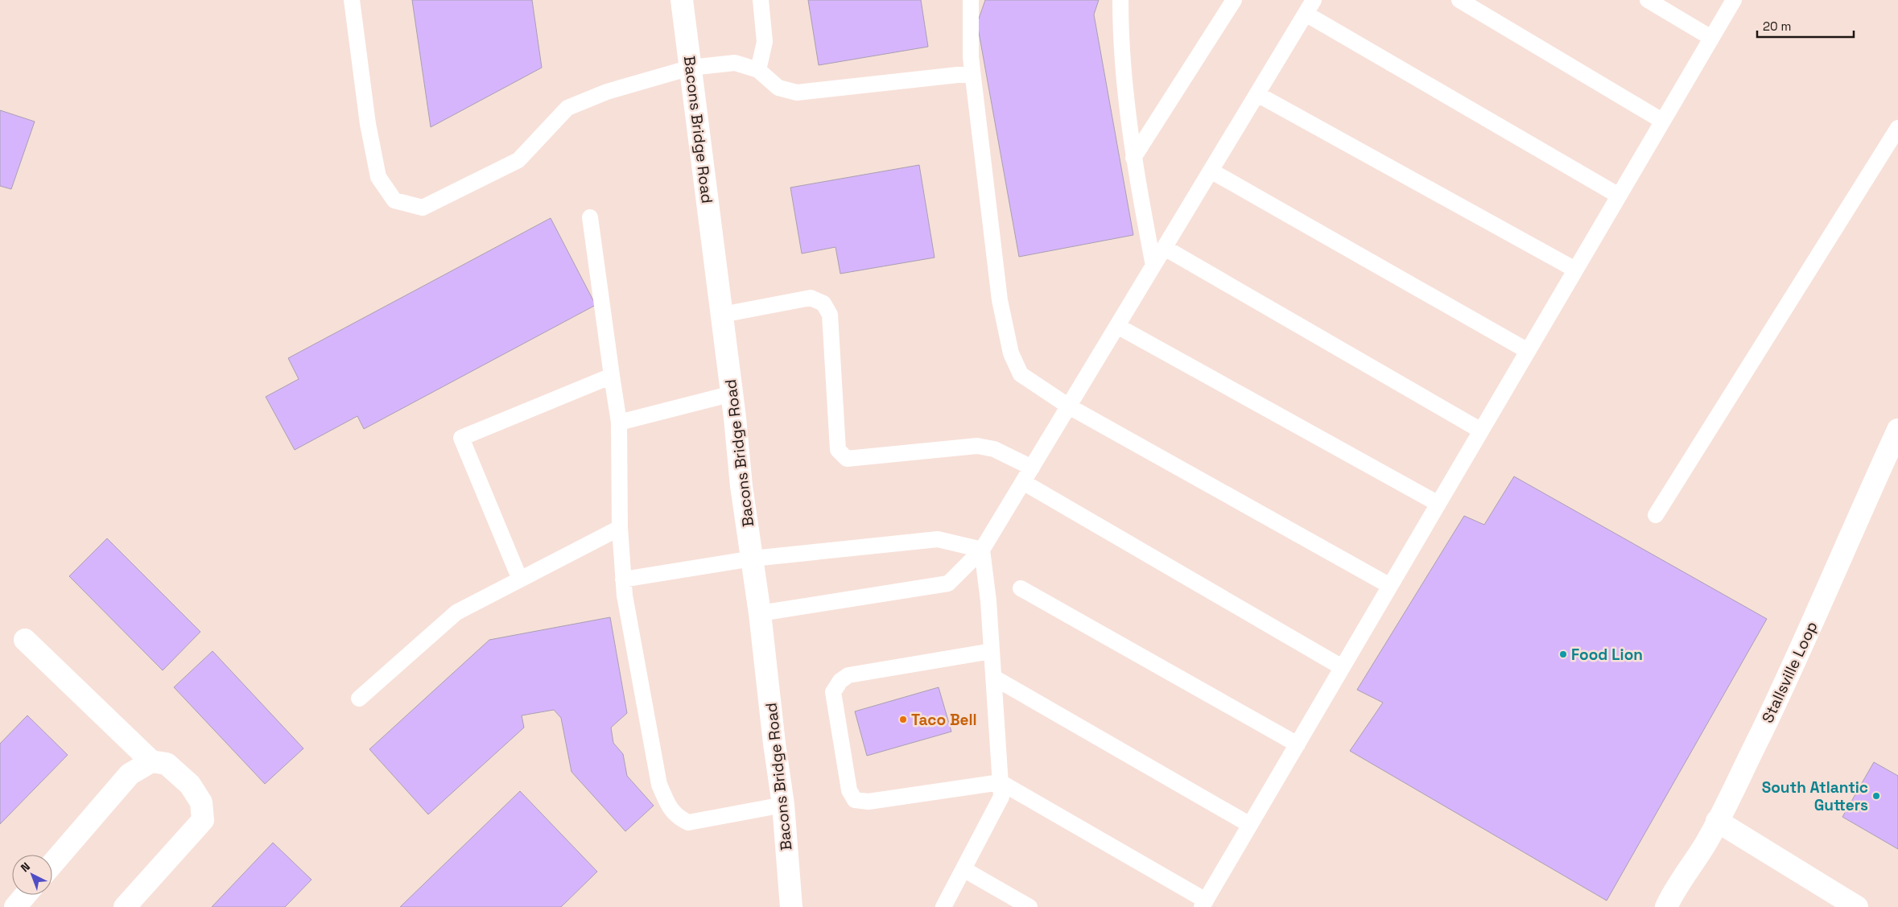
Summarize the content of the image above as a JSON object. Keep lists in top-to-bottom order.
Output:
{
  "streets": {
    "street": ["Bacons Bridge Road", "Stallsville Loop"]
  },
  "places": ["Food Lion", "Taco Bell", "South Atlantic Gutters"],
  "scale_bar": "20 m",
  "north": "top left"
}
